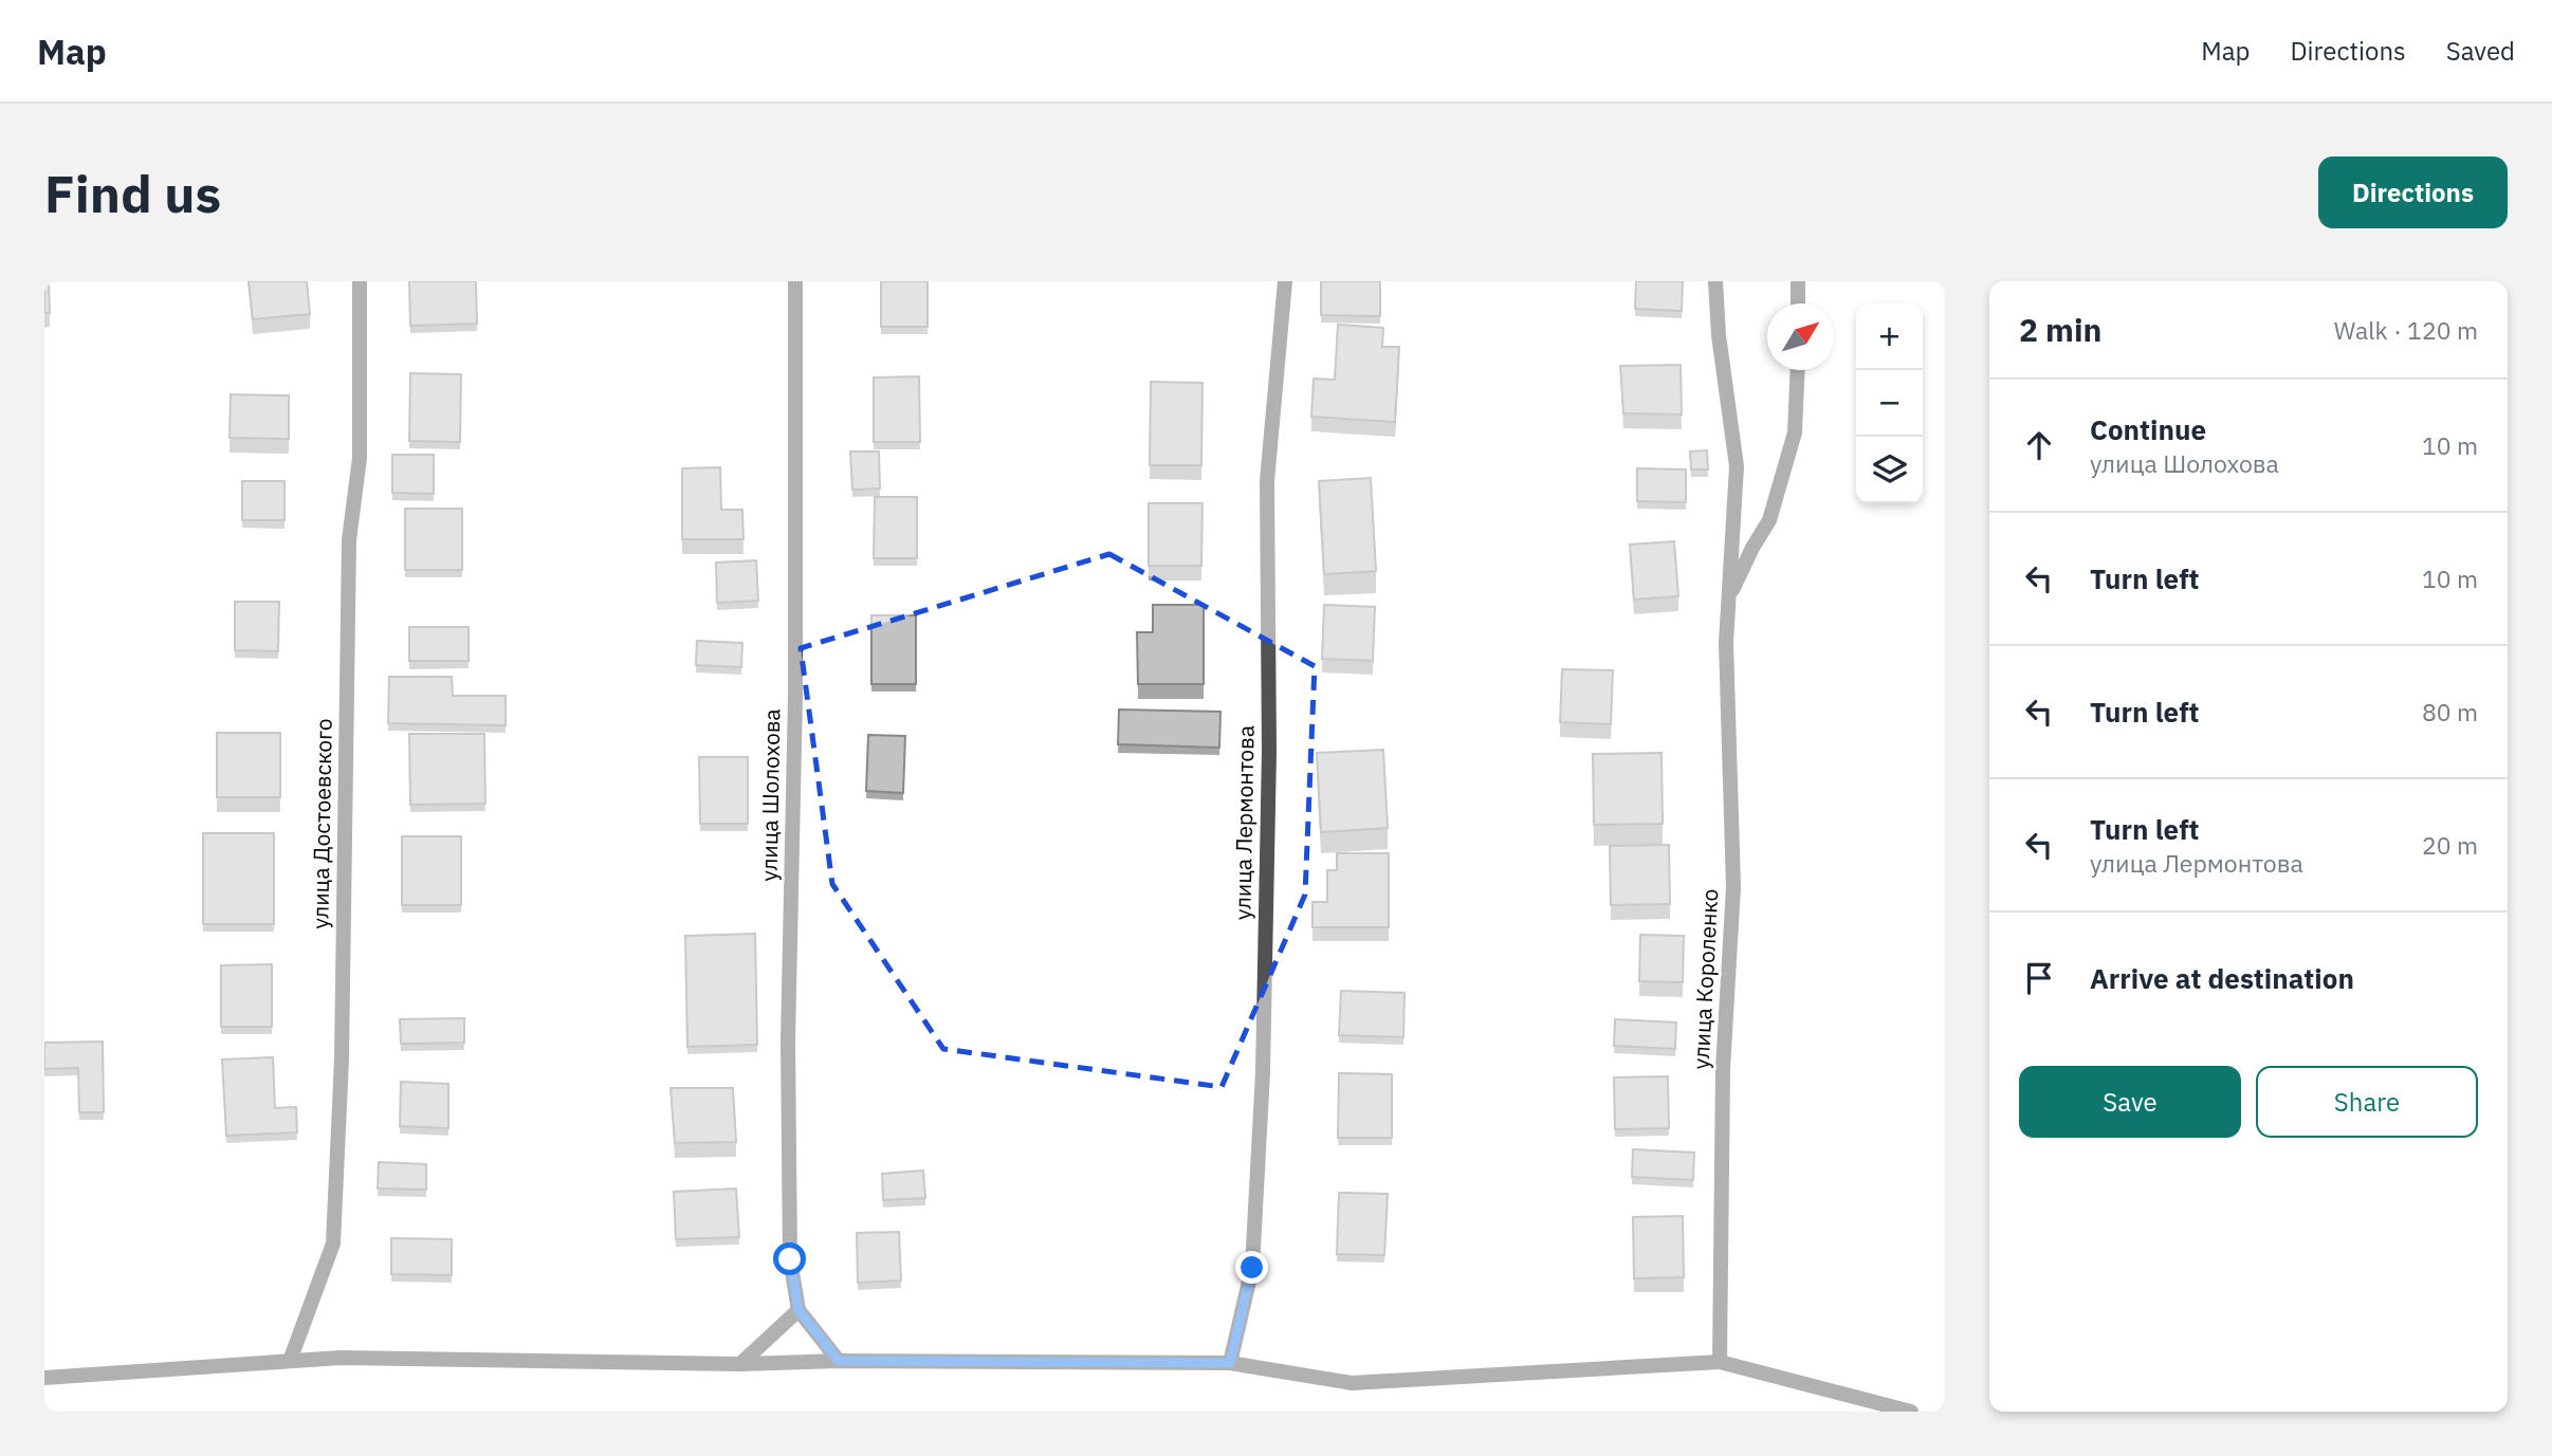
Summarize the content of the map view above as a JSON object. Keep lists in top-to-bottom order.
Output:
{
  "streets": {
    "street": [
      "улица Шолохова",
      "улица Лермонтова",
      "улица Достоевского",
      "улица Короленко"
    ]
  },
  "north": "top right",
  "page": {
    "header": "Map",
    "nav": ["Map", "Directions", "Saved"],
    "buttons": [
      "Directions",
      ["Save", "Share"]
    ],
    "title": "Find us",
    "heading": ["2 min", "Walk · 120 m"],
    "map_buttons": ["+", "−"],
    "list": [
      ["Continue", "улица Шолохова", "10 m"],
      ["Turn left", "10 m"],
      ["Turn left", "80 m"],
      ["Turn left", "улица Лермонтова", "20 m"],
      "Arrive at destination"
    ]
  }
}
